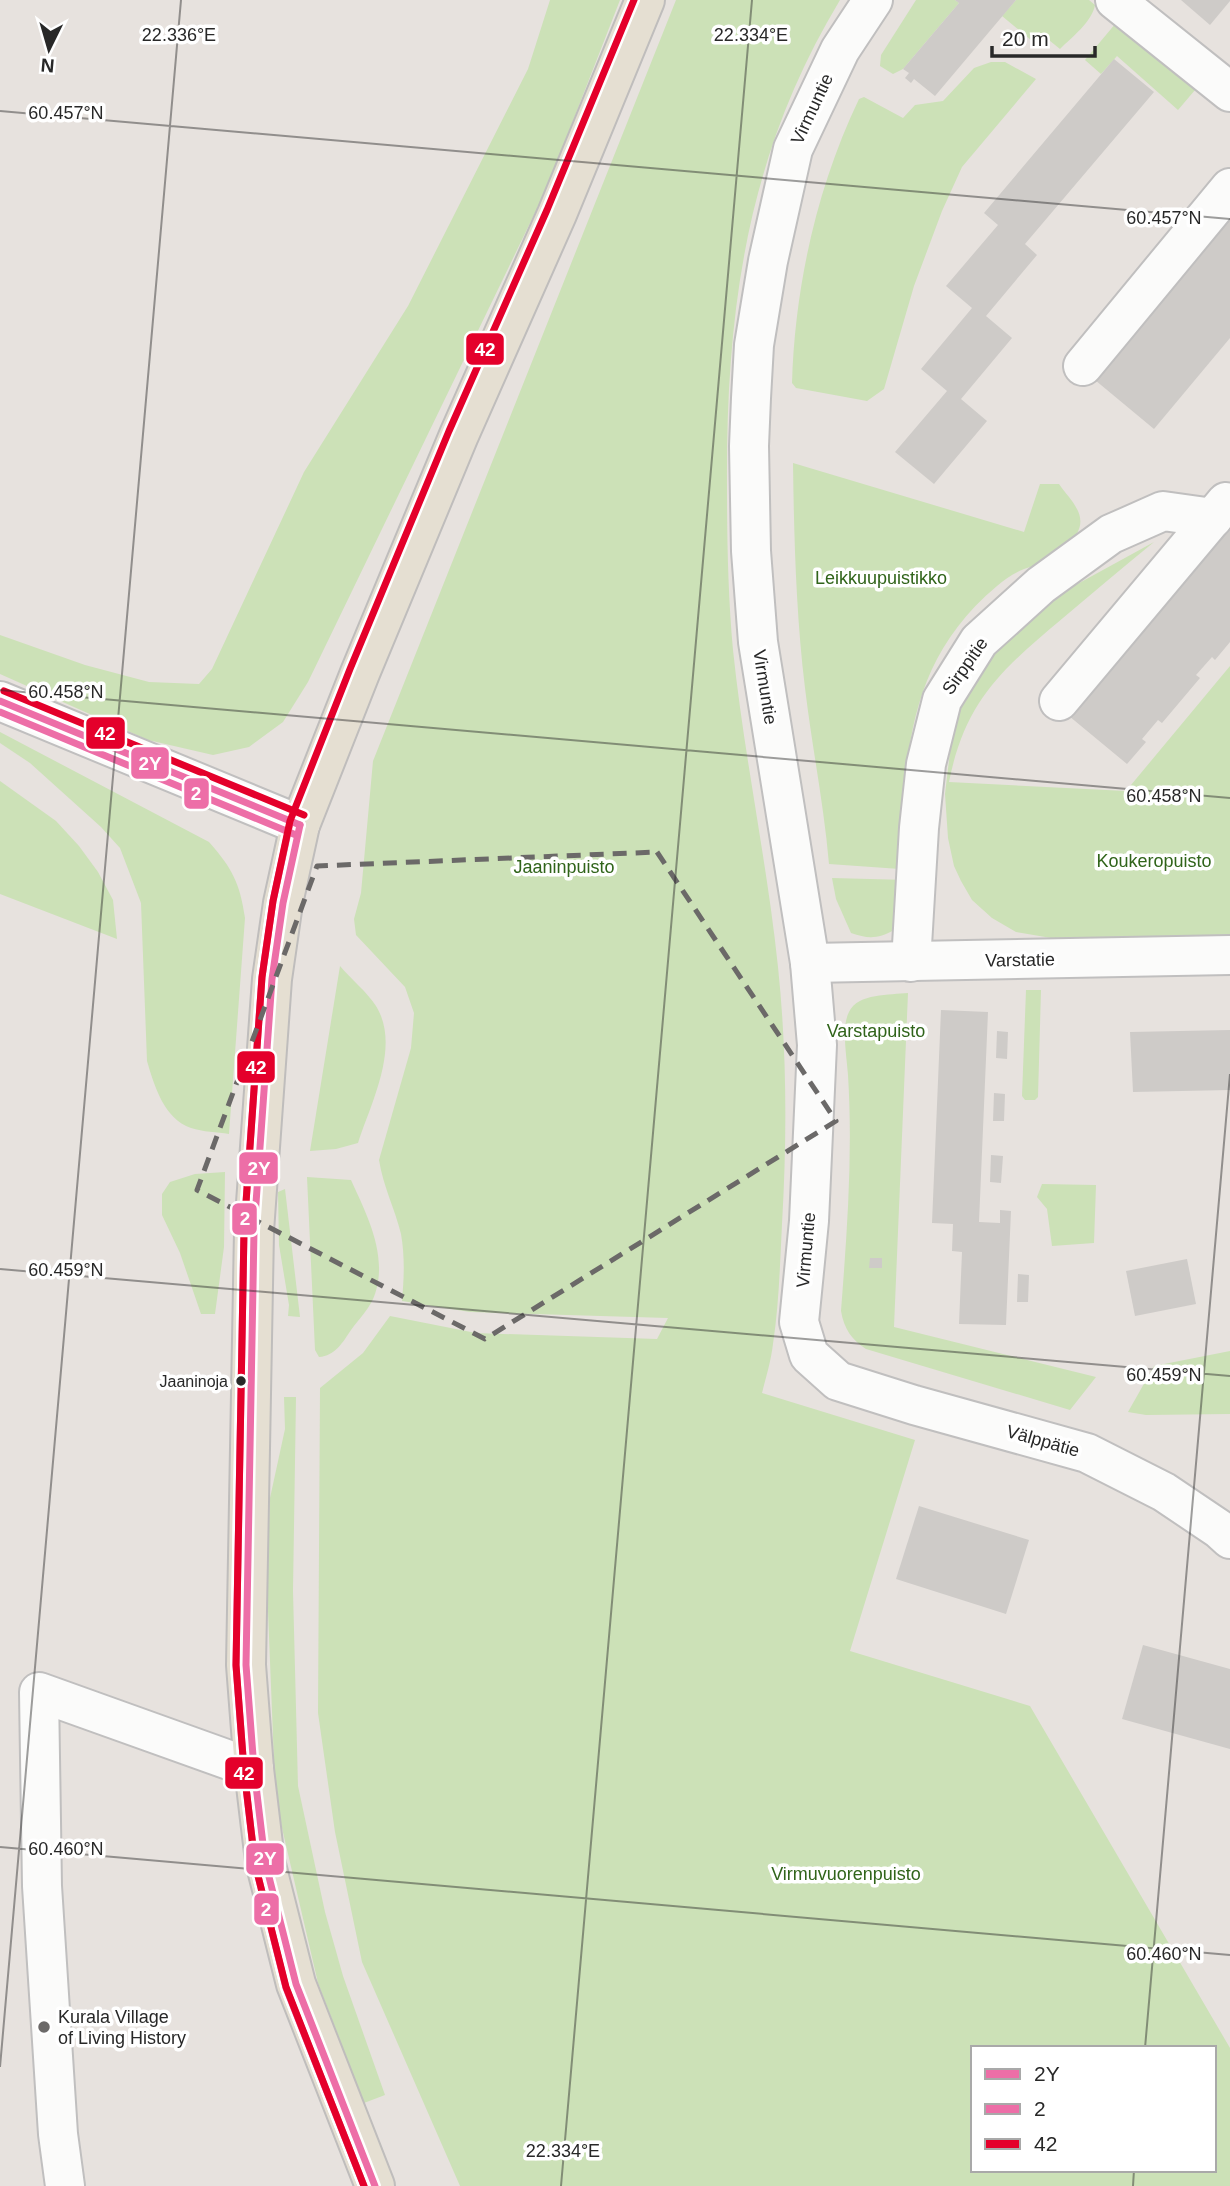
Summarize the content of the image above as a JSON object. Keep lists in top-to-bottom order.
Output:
{
  "streets": {
    "street": [
      "Virmuntie",
      "Sirppitie",
      "Varstatie",
      "Välppätie"
    ]
  },
  "crossings": [
    ["Virmuntie", "Varstatie"],
    ["Virmuntie", "Välppätie"],
    ["Sirppitie", "Varstatie"]
  ],
  "parks": [
    "Leikkuupuistikko",
    "Koukeropuisto",
    "Jaaninpuisto",
    "Varstapuisto",
    "Virmuvuorenpuisto"
  ],
  "places": ["Jaaninoja", "Kurala Village of Living History"],
  "lines": ["transit line 42", "transit line 2Y", "transit line 2"],
  "legend": ["2Y", "2", "42"],
  "scale_bar": "20 m",
  "north": "bottom",
  "coordinates": [
    "22.336°E",
    "22.334°E",
    "60.457°N",
    "60.458°N",
    "60.459°N",
    "60.460°N"
  ]
}
